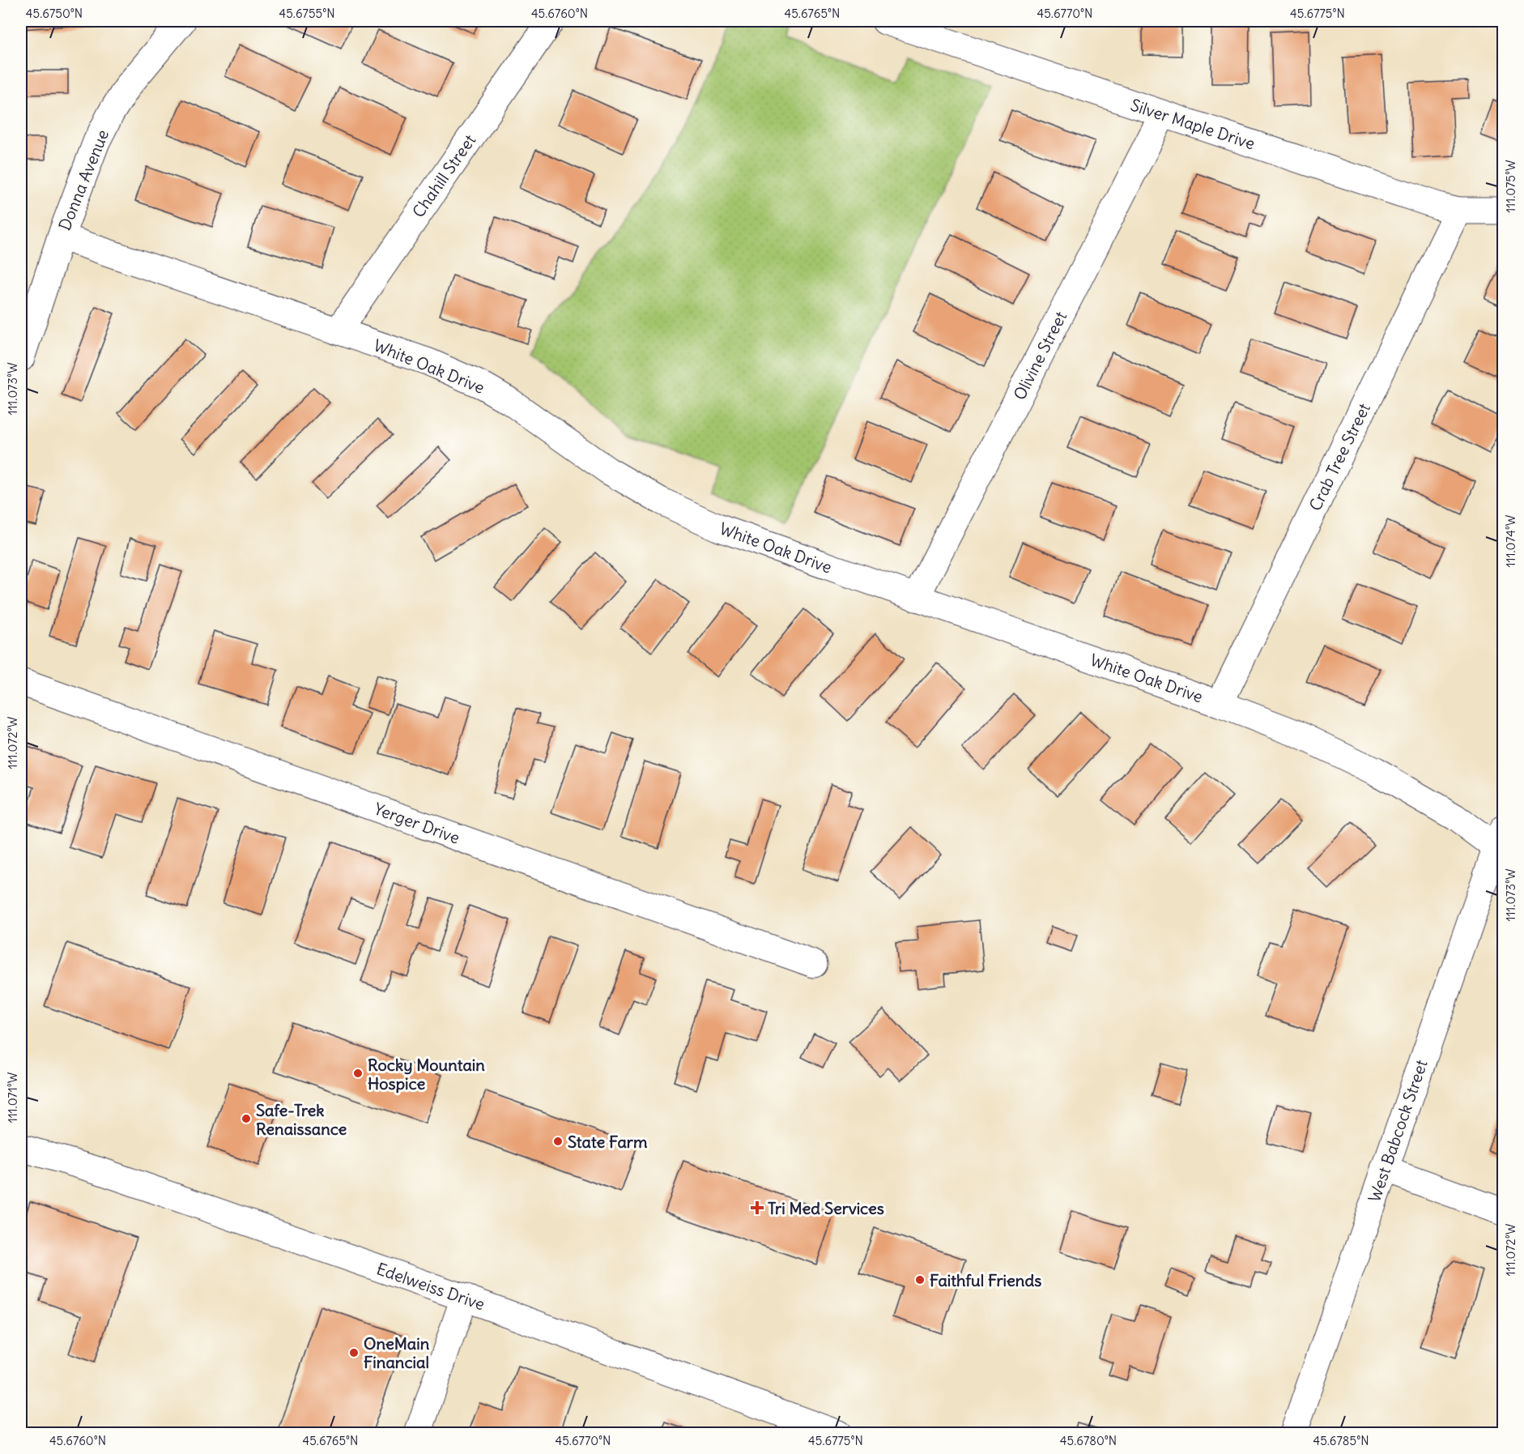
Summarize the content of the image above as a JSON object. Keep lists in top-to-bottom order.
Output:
{
  "streets": {
    "street": [
      "Silver Maple Drive",
      "Chahill Street",
      "Donna Avenue",
      "Olivine Street",
      "White Oak Drive",
      "Crab Tree Street",
      "Yerger Drive",
      "West Babcock Street",
      "Edelweiss Drive"
    ]
  },
  "crossings": [
    ["Silver Maple Drive", "Olivine Street"],
    ["Silver Maple Drive", "Crab Tree Street"],
    ["Chahill Street", "White Oak Drive"],
    ["Donna Avenue", "White Oak Drive"],
    ["Olivine Street", "White Oak Drive"],
    ["White Oak Drive", "Crab Tree Street"],
    ["White Oak Drive", "West Babcock Street"]
  ],
  "places": {
    "other": [
      "Rocky Mountain Hospice",
      "Safe-Trek Renaissance",
      "State Farm",
      "Faithful Friends",
      "OneMain Financial"
    ],
    "health": ["Tri Med Services"]
  },
  "coordinates": [
    "45.6750°N",
    "45.6755°N",
    "45.6760°N",
    "45.6765°N",
    "45.6770°N",
    "45.6775°N",
    "111.075°W",
    "111.073°W",
    "111.074°W",
    "111.072°W",
    "111.071°W",
    "45.6780°N",
    "45.6785°N"
  ]
}
